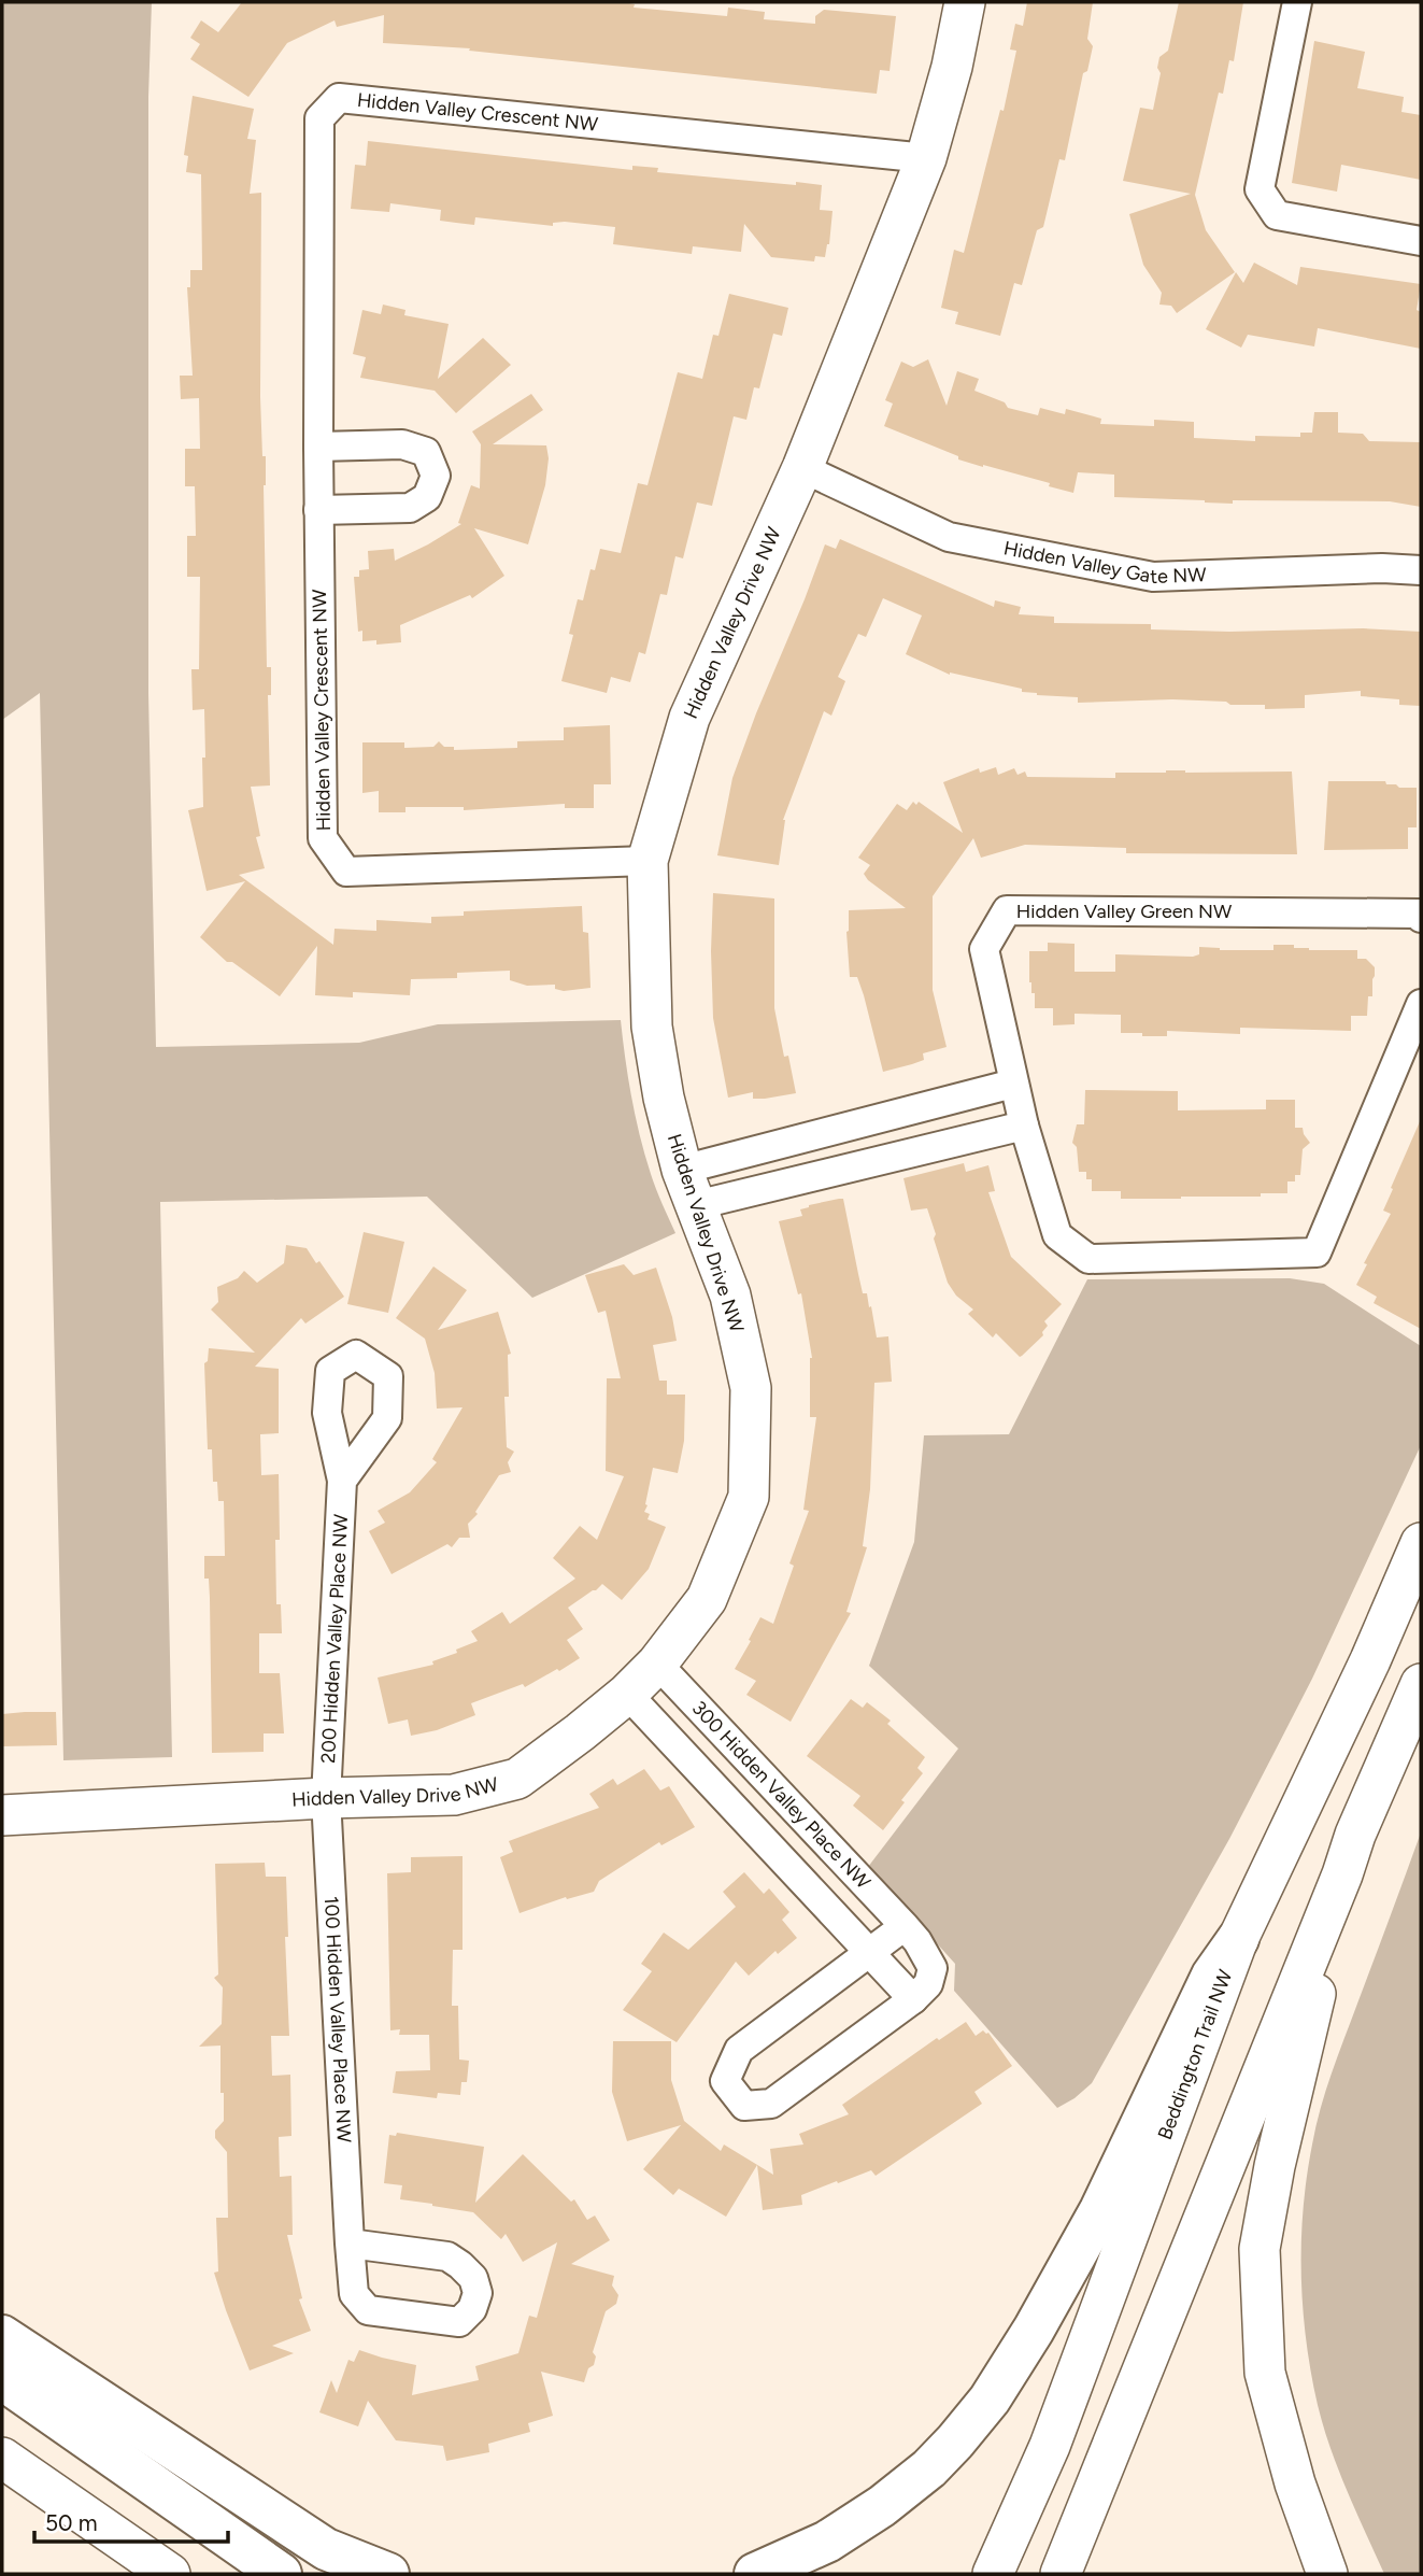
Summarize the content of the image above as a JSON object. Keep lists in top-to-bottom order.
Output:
{
  "streets": {
    "main road": ["Hidden Valley Drive NW", "Beddington Trail NW"],
    "street": [
      "Hidden Valley Crescent NW",
      "Hidden Valley Gate NW",
      "Hidden Valley Green NW",
      "200 Hidden Valley Place NW",
      "300 Hidden Valley Place NW",
      "100 Hidden Valley Place NW"
    ]
  },
  "crossings": [
    ["Hidden Valley Crescent NW", "Hidden Valley Drive NW"],
    ["Hidden Valley Gate NW", "Hidden Valley Drive NW"],
    ["Hidden Valley Drive NW", "200 Hidden Valley Place NW"],
    ["Hidden Valley Drive NW", "300 Hidden Valley Place NW"],
    ["Hidden Valley Drive NW", "100 Hidden Valley Place NW"],
    ["200 Hidden Valley Place NW", "100 Hidden Valley Place NW"]
  ],
  "scale_bar": "50 m"
}
